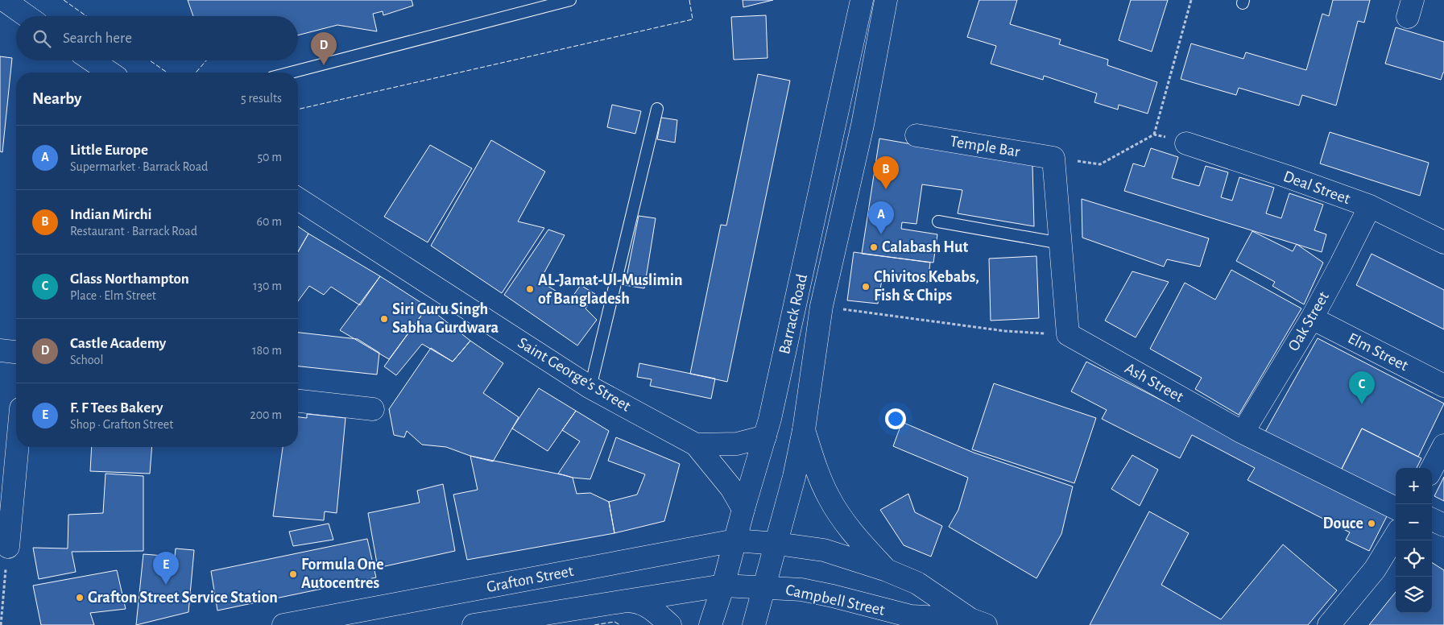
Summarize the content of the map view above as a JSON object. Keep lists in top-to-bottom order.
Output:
{
  "streets": {
    "main road": [
      "Temple Bar",
      "Deal Street",
      "Barrack Road",
      "Oak Street",
      "Elm Street",
      "Saint George's Street",
      "Ash Street",
      "Grafton Street",
      "Campbell Street"
    ]
  },
  "crossings": [
    ["Deal Street", "Oak Street"],
    ["Barrack Road", "Saint George's Street"],
    ["Barrack Road", "Grafton Street"],
    ["Barrack Road", "Campbell Street"],
    ["Oak Street", "Elm Street"],
    ["Oak Street", "Ash Street"],
    ["Grafton Street", "Campbell Street"]
  ],
  "places": [
    "Calabash Hut",
    "Chivitos Kebabs, Fish & Chips",
    "AL-Jamat-Ul-Muslimin of Bangladesh",
    "Siri Guru Singh Sabha Gurdwara",
    "Douce",
    "Formula One Autocentres",
    "Grafton Street Service Station"
  ],
  "page": {
    "search": "Search here",
    "pins": [
      "D",
      "B",
      "A",
      "C",
      "E"
    ],
    "heading": ["Nearby", "5 results"],
    "list": [
      {
        "mark": "A",
        "name": "Little Europe",
        "note": "Supermarket · Barrack Road",
        "value": "50 m"
      },
      {
        "mark": "B",
        "name": "Indian Mirchi",
        "note": "Restaurant · Barrack Road",
        "value": "60 m"
      },
      {
        "mark": "C",
        "name": "Glass Northampton",
        "note": "Place · Elm Street",
        "value": "130 m"
      },
      {
        "mark": "D",
        "name": "Castle Academy",
        "note": "School",
        "value": "180 m"
      },
      {
        "mark": "E",
        "name": "F. F Tees Bakery",
        "note": "Shop · Grafton Street",
        "value": "200 m"
      }
    ],
    "map_buttons": ["+", "−"]
  }
}
